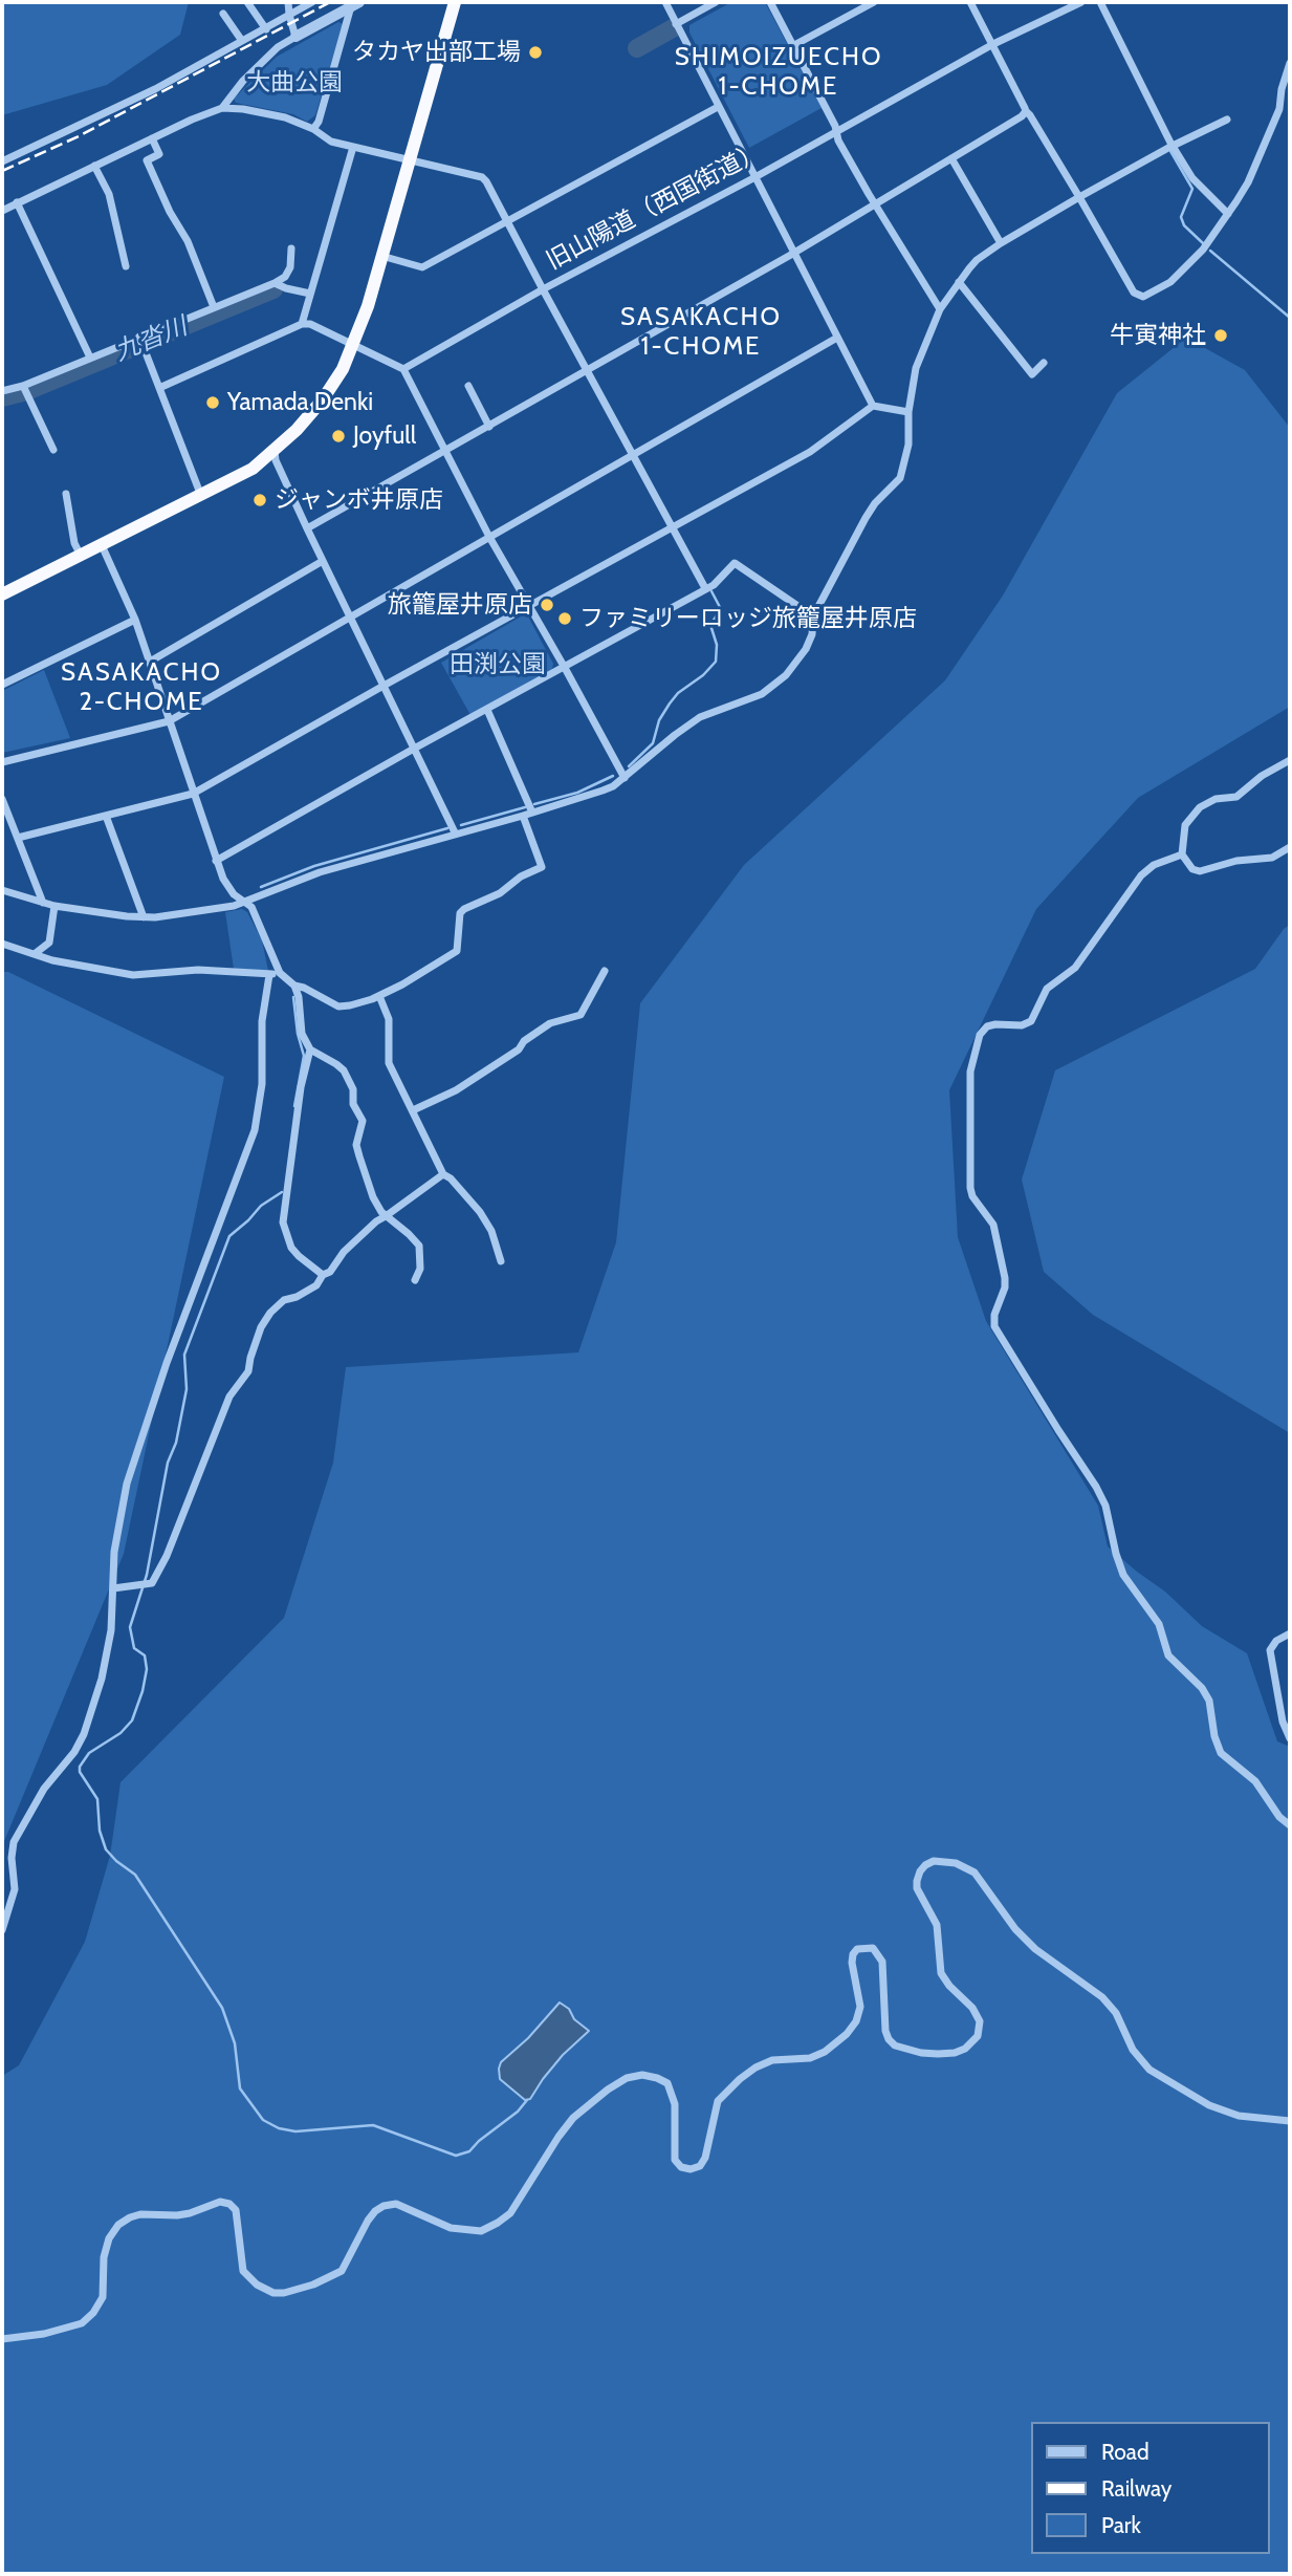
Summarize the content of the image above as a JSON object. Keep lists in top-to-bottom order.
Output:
{
  "streets": {
    "street": ["旧山陽道（西国街道）"]
  },
  "districts": ["SHIMOIZUECHO 1-CHOME", "SASAKACHO 1-CHOME", "SASAKACHO 2-CHOME"],
  "water": ["九沓川"],
  "parks": ["大曲公園", "田渕公園"],
  "places": [
    "タカヤ出部工場",
    "牛寅神社",
    "Yamada Denki",
    "Joyfull",
    "ジャンボ井原店",
    "旅籠屋井原店",
    "ファミリーロッジ旅籠屋井原店"
  ],
  "legend": ["Road", "Railway", "Park"]
}
